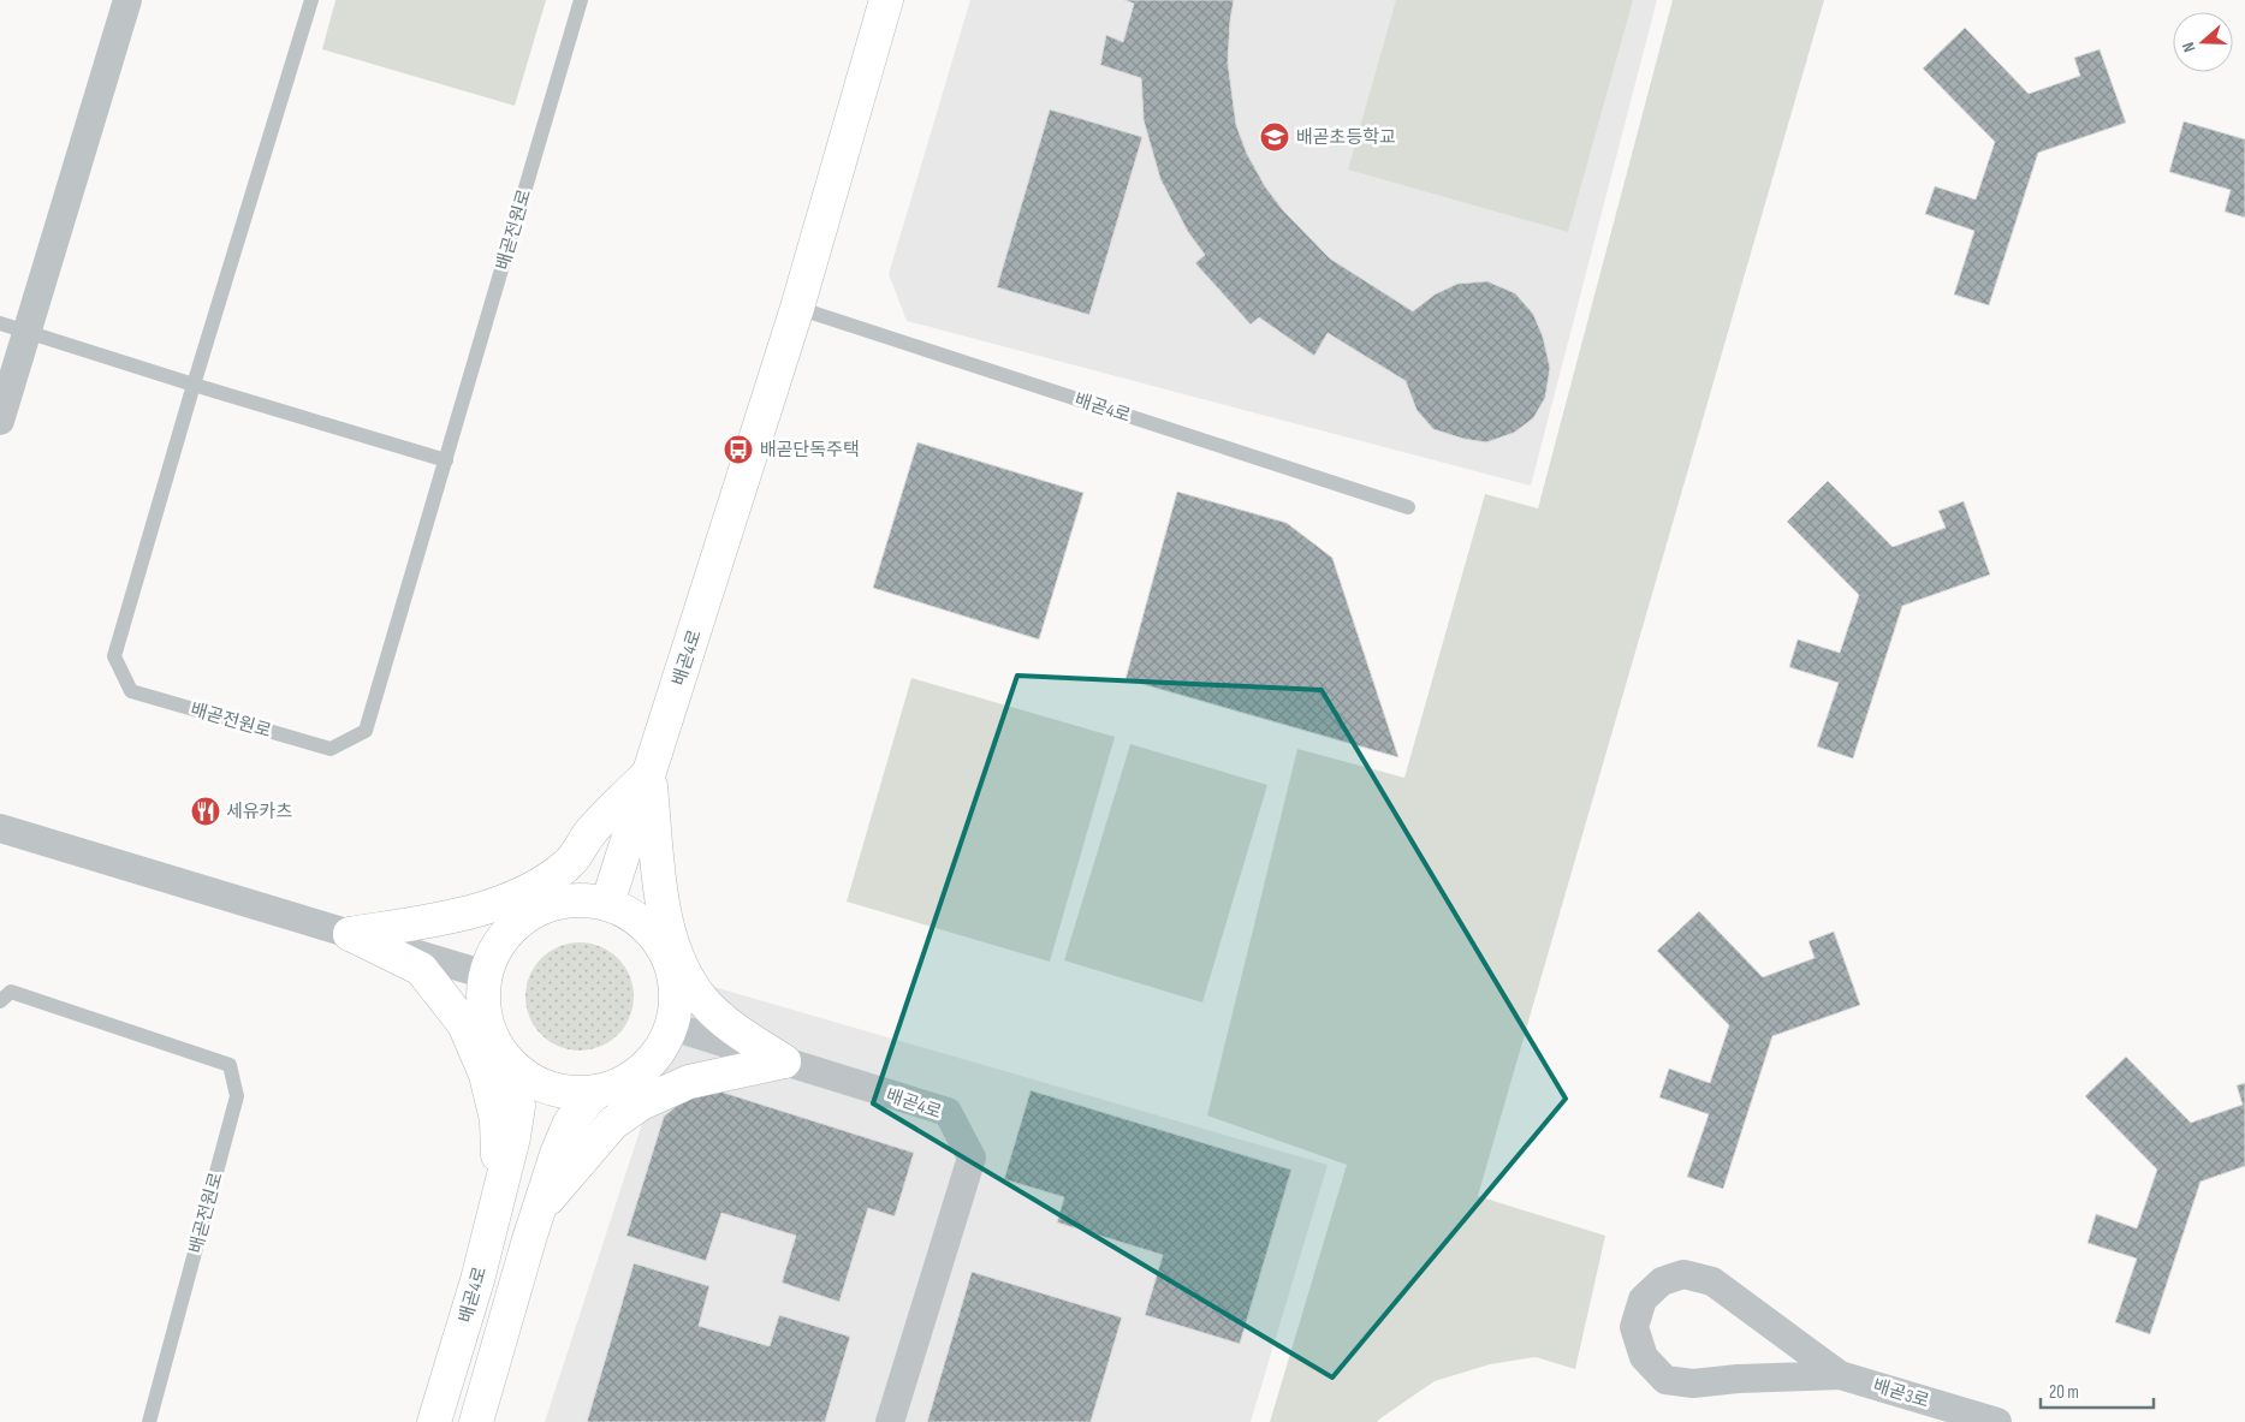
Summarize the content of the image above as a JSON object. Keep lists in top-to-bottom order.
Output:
{
  "streets": {
    "main road": ["배곧4로"],
    "street": ["배곧3로"],
    "lane": ["배곧전원로"]
  },
  "places": {
    "school or university": ["배곧초등학교"],
    "bus stop": ["배곧단독주택"],
    "restaurant": ["세유카츠"]
  },
  "scale_bar": "20 m",
  "north": "left"
}
